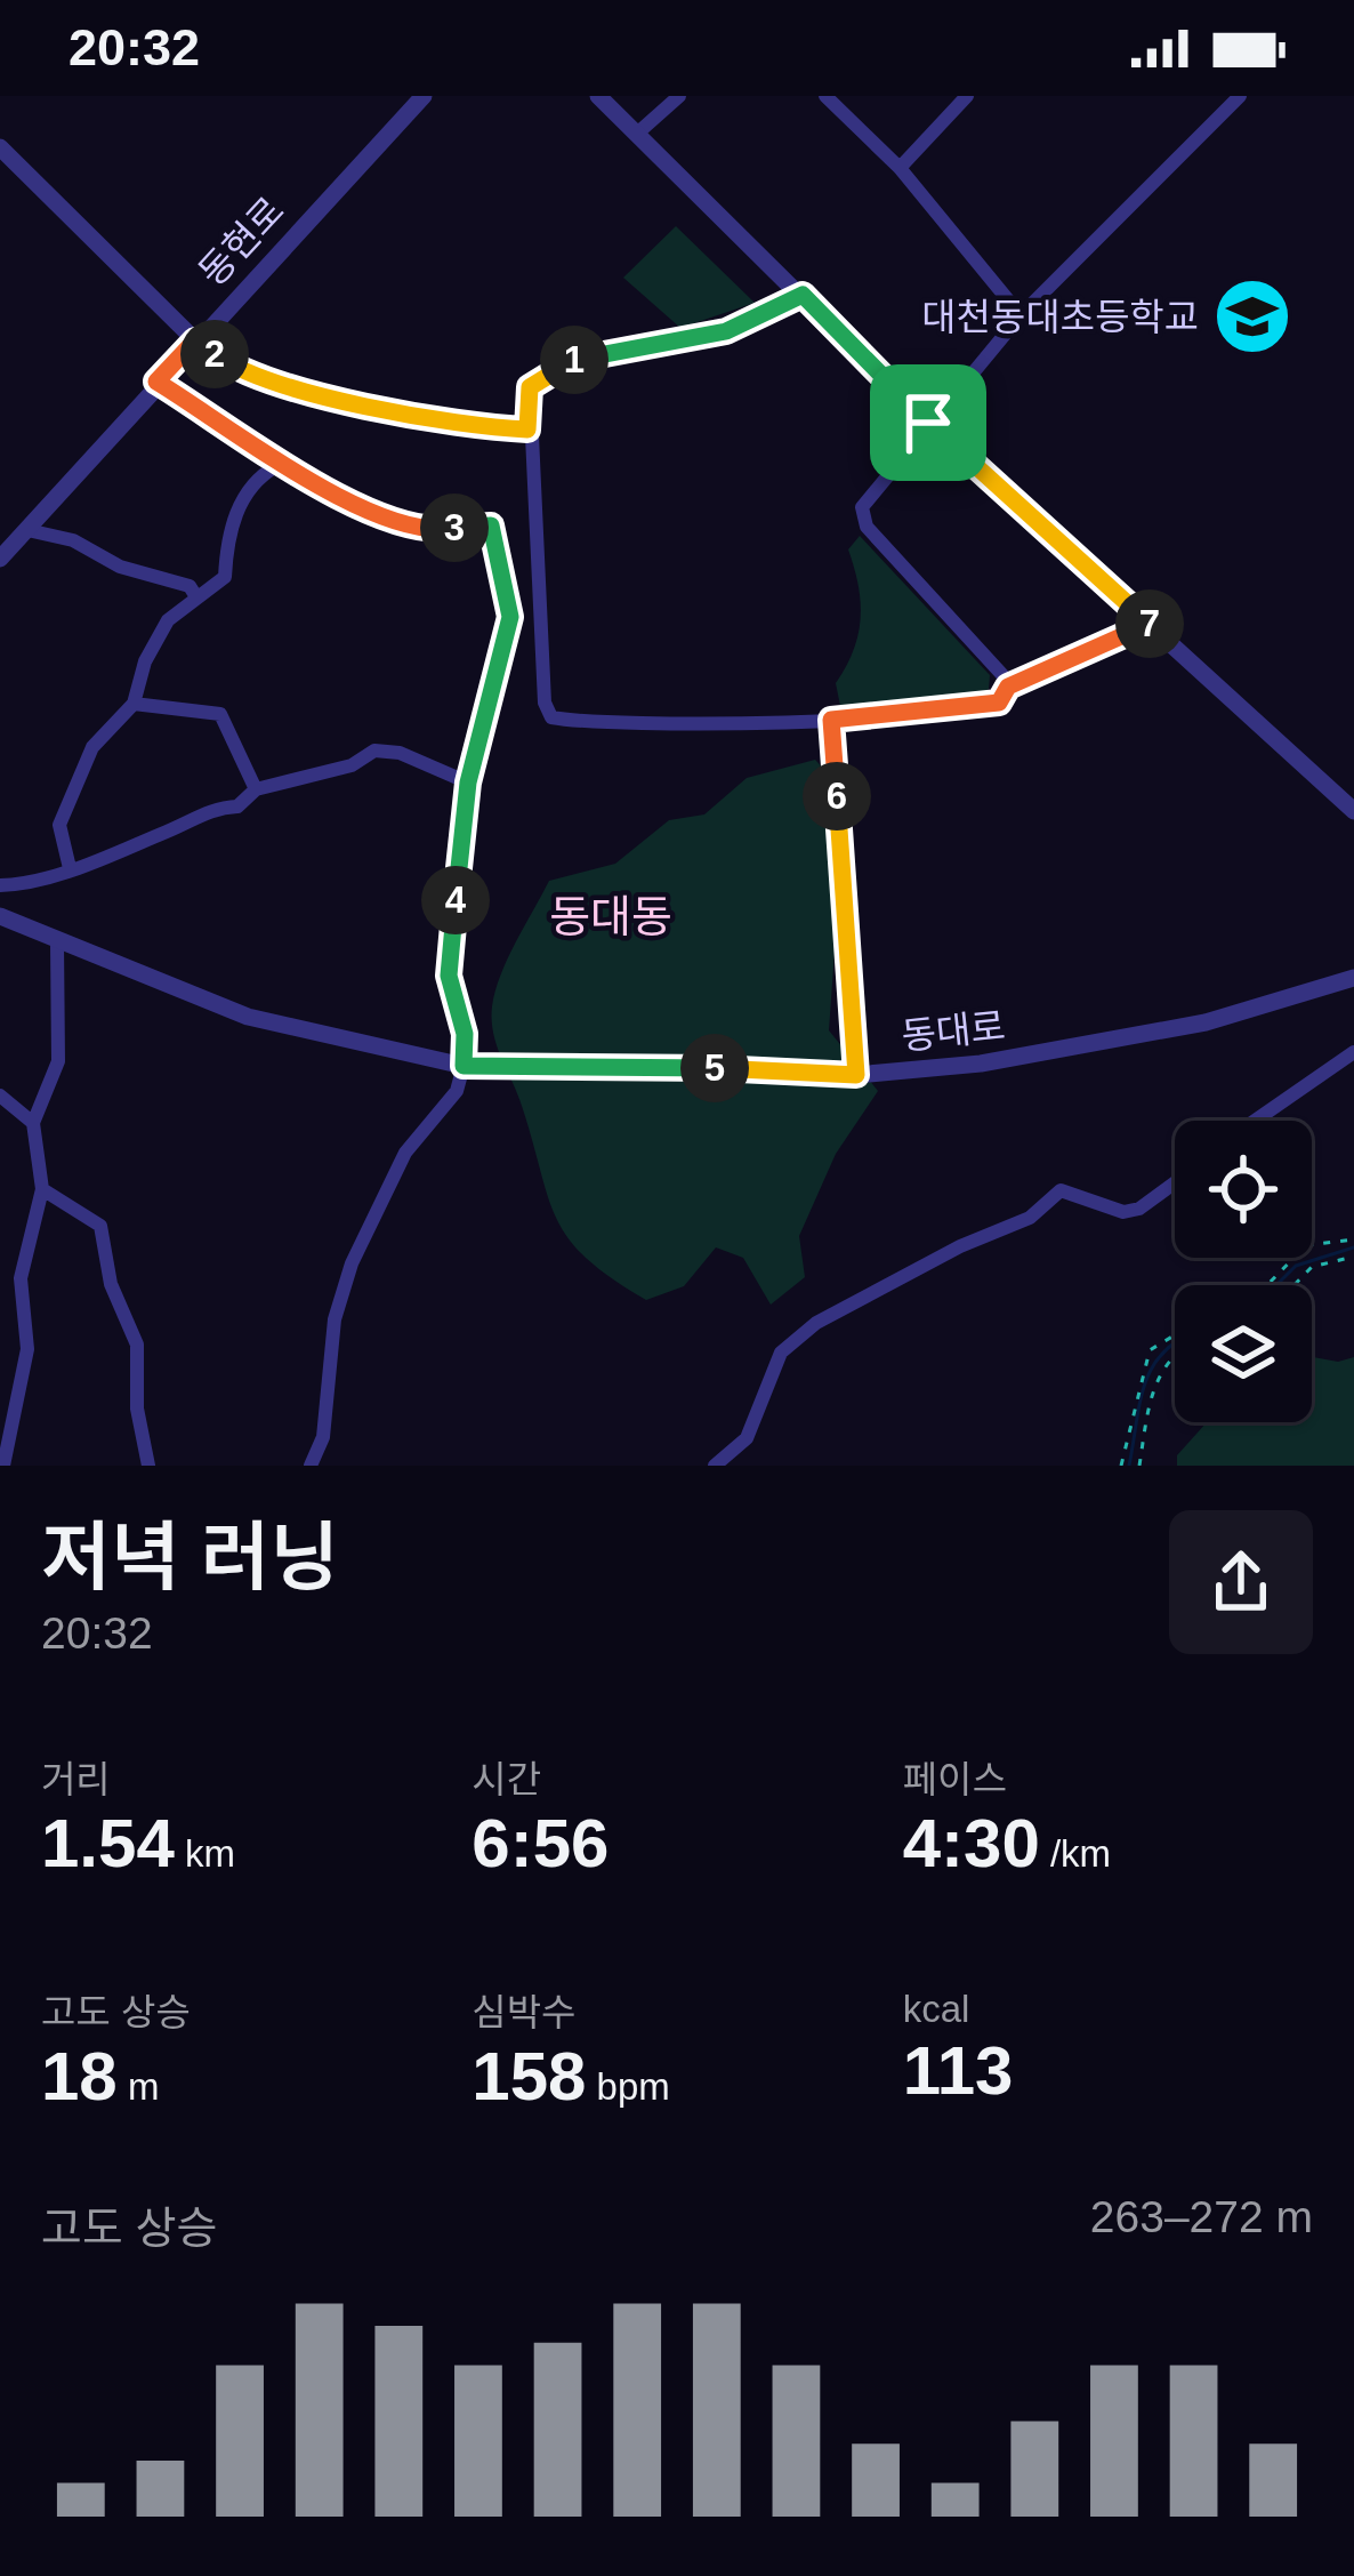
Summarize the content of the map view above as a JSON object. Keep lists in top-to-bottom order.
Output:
{
  "streets": {
    "street": ["동현로", "동대로"]
  },
  "districts": ["동대동"],
  "places": {
    "school or university": ["대천동대초등학교"]
  },
  "page": {
    "status": "20:32",
    "pins": [
      "2",
      "1",
      "3",
      "7",
      "6",
      "4",
      "5"
    ],
    "heading": ["저녁 러닝", "20:32"],
    "stats": [
      ["거리", "1.54 km"],
      ["시간", "6:56"],
      ["페이스", "4:30 /km"],
      ["고도 상승", "18 m"],
      ["심박수", "158 bpm"],
      ["kcal", "113"]
    ],
    "chart": ["고도 상승", "263–272 m"]
  }
}
